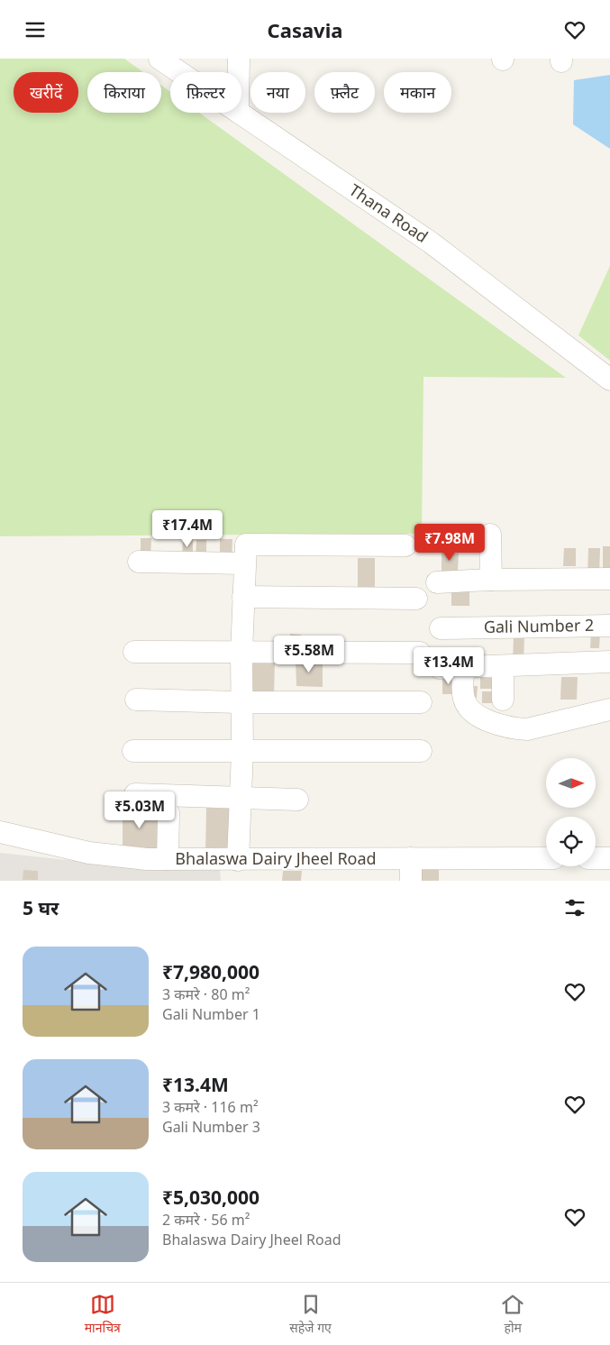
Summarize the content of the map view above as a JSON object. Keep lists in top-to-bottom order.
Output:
{
  "streets": {
    "street": ["Thana Road", "Gali Number 2", "Bhalaswa Dairy Jheel Road"]
  },
  "north": "right",
  "page": {
    "header": "Casavia",
    "chip": [
      "खरीदें",
      "किराया",
      "फ़िल्टर",
      "नया",
      "फ़्लैट",
      "मकान"
    ],
    "price": [
      "₹17.4M",
      "₹7.98M",
      "₹5.58M",
      "₹13.4M",
      "₹5.03M"
    ],
    "heading": "5 घर",
    "list": [
      {
        "name": "₹7,980,000",
        "note": "3 कमरे · 80 m² · Gali Number 1"
      },
      {
        "name": "₹13.4M",
        "note": "3 कमरे · 116 m² · Gali Number 3"
      },
      {
        "name": "₹5,030,000",
        "note": "2 कमरे · 56 m² · Bhalaswa Dairy Jheel Road"
      }
    ],
    "tabs": ["मानचित्र", "सहेजे गए", "होम"]
  }
}
